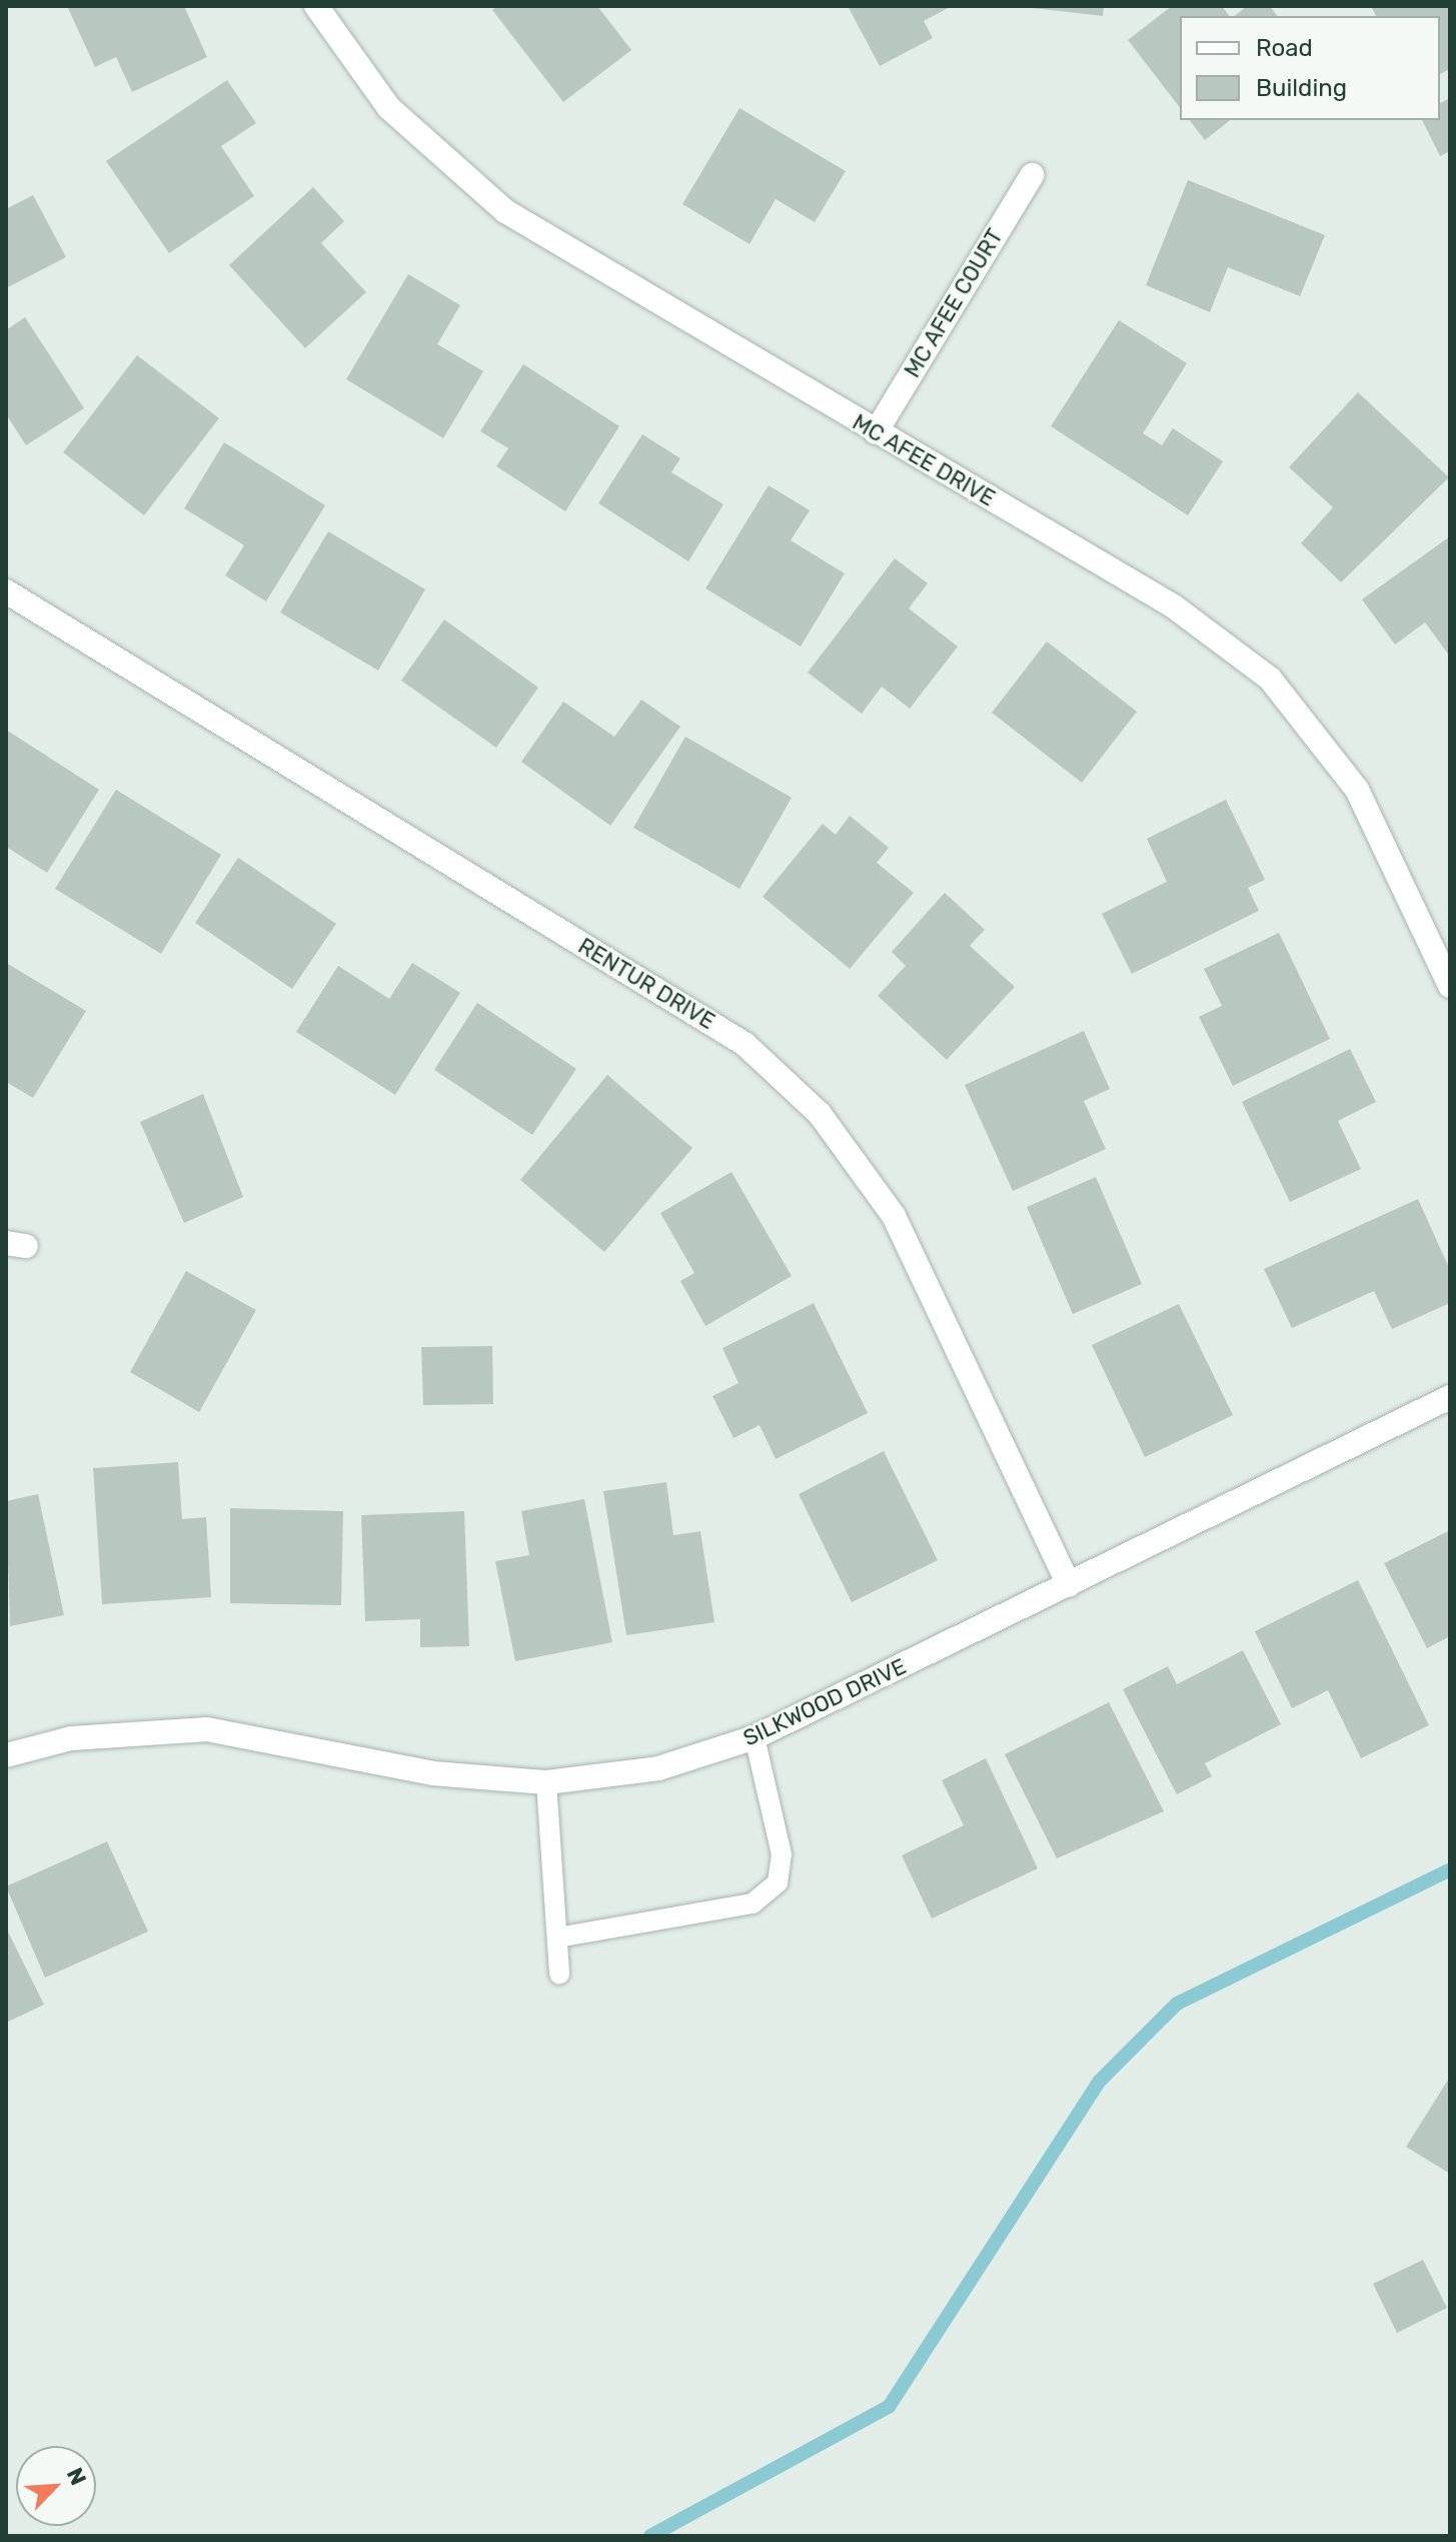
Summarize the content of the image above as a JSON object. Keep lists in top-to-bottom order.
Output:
{
  "streets": {
    "street": [
      "MC AFEE COURT",
      "MC AFEE DRIVE",
      "RENTUR DRIVE",
      "SILKWOOD DRIVE"
    ]
  },
  "crossings": [
    ["MC AFEE COURT", "MC AFEE DRIVE"],
    ["RENTUR DRIVE", "SILKWOOD DRIVE"]
  ],
  "legend": ["Road", "Building"],
  "north": "top right"
}
